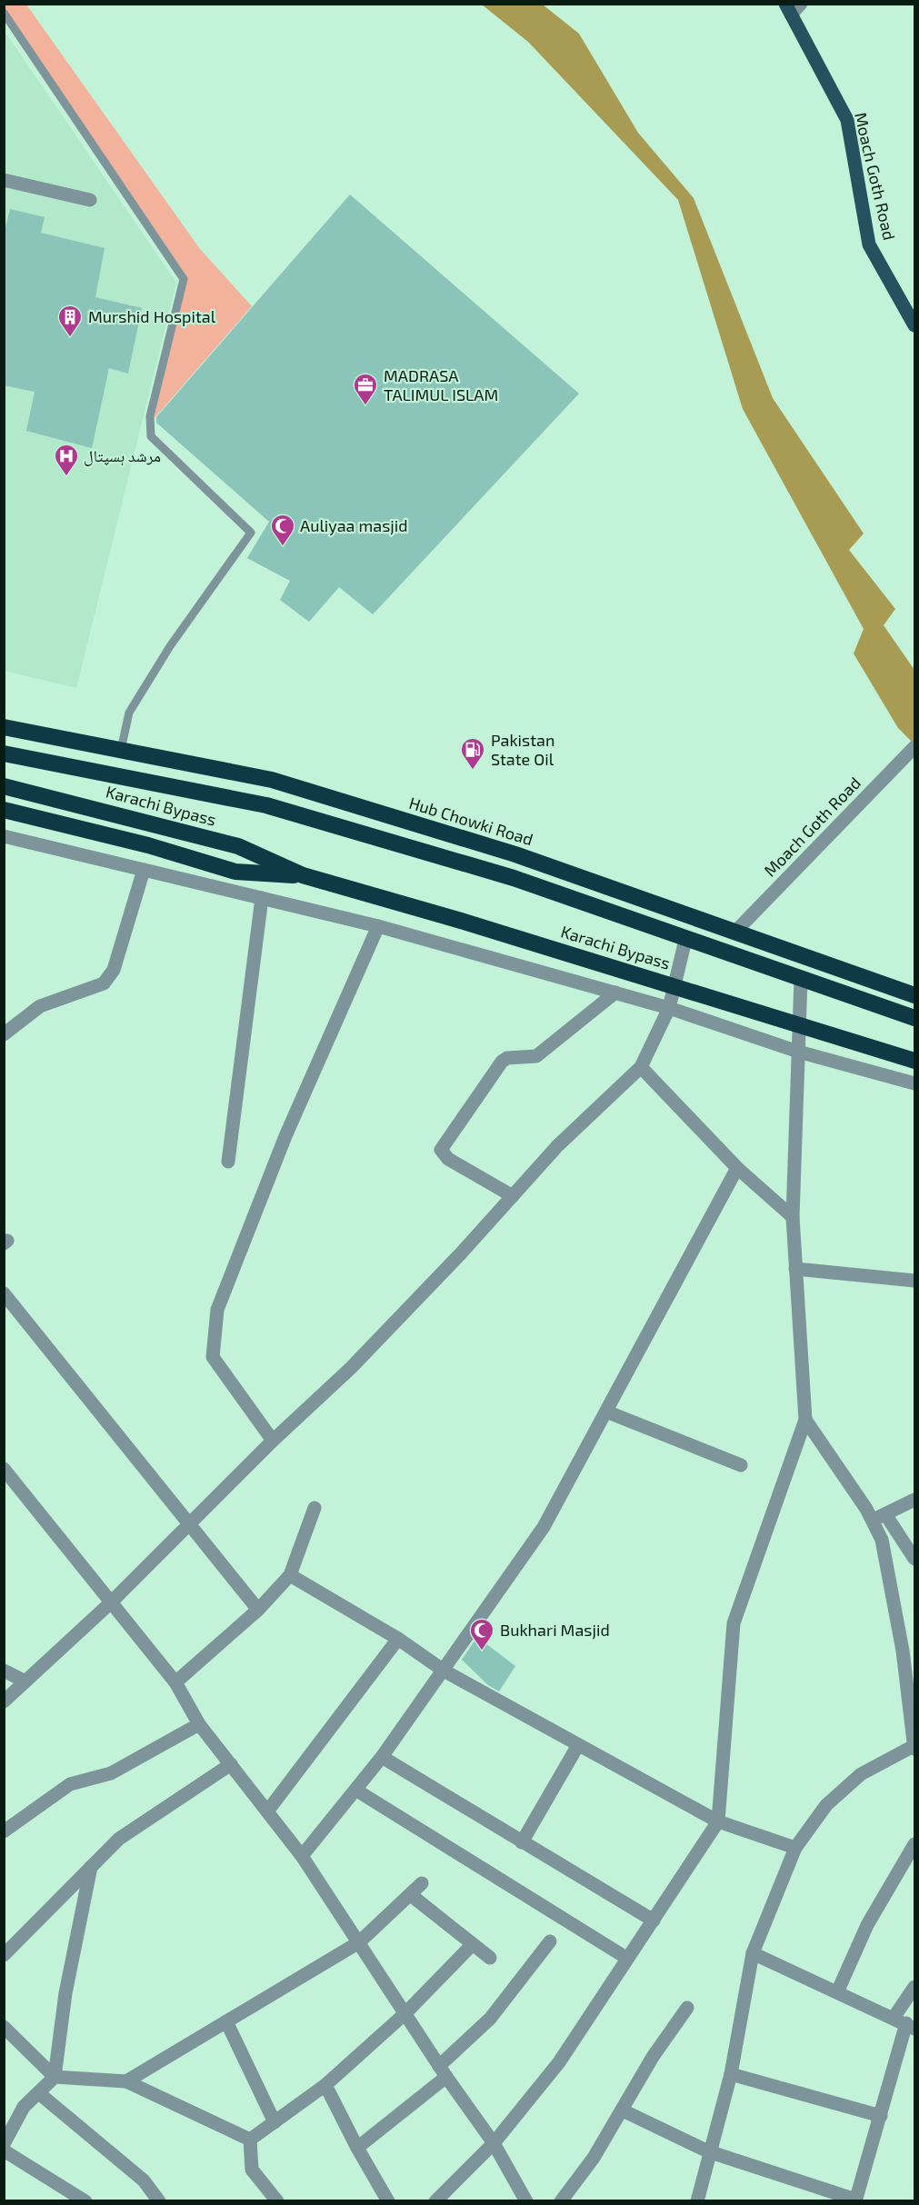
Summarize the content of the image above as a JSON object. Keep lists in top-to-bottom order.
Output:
{
  "streets": {
    "highway": ["Karachi Bypass", "Hub Chowki Road"],
    "main road": ["Moach Goth Road"]
  },
  "crossings": [
    ["Moach Goth Road", "Hub Chowki Road"]
  ],
  "places": {
    "building": ["Murshid Hospital"],
    "office": ["MADRASA TALIMUL ISLAM"],
    "hospital": ["مرشد ہسپتال"],
    "mosque": ["Auliyaa masjid", "Bukhari Masjid"],
    "fuel station": ["Pakistan State Oil"]
  }
}
